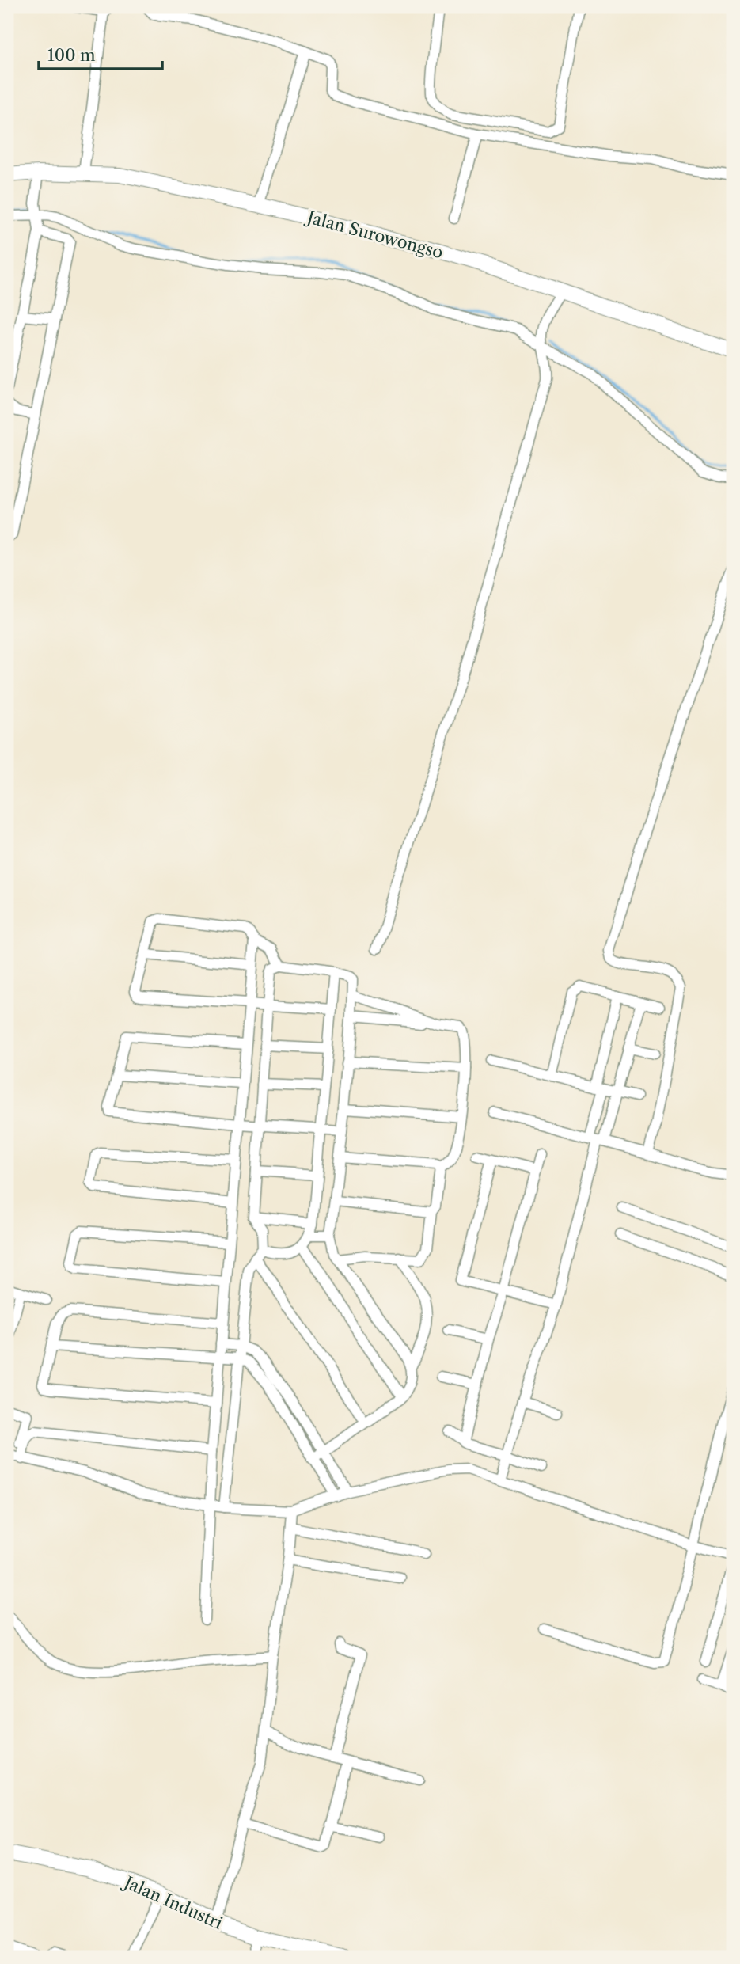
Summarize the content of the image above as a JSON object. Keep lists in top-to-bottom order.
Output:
{
  "streets": {
    "street": ["Jalan Surowongso", "Jalan Industri"]
  },
  "scale_bar": "100 m"
}
